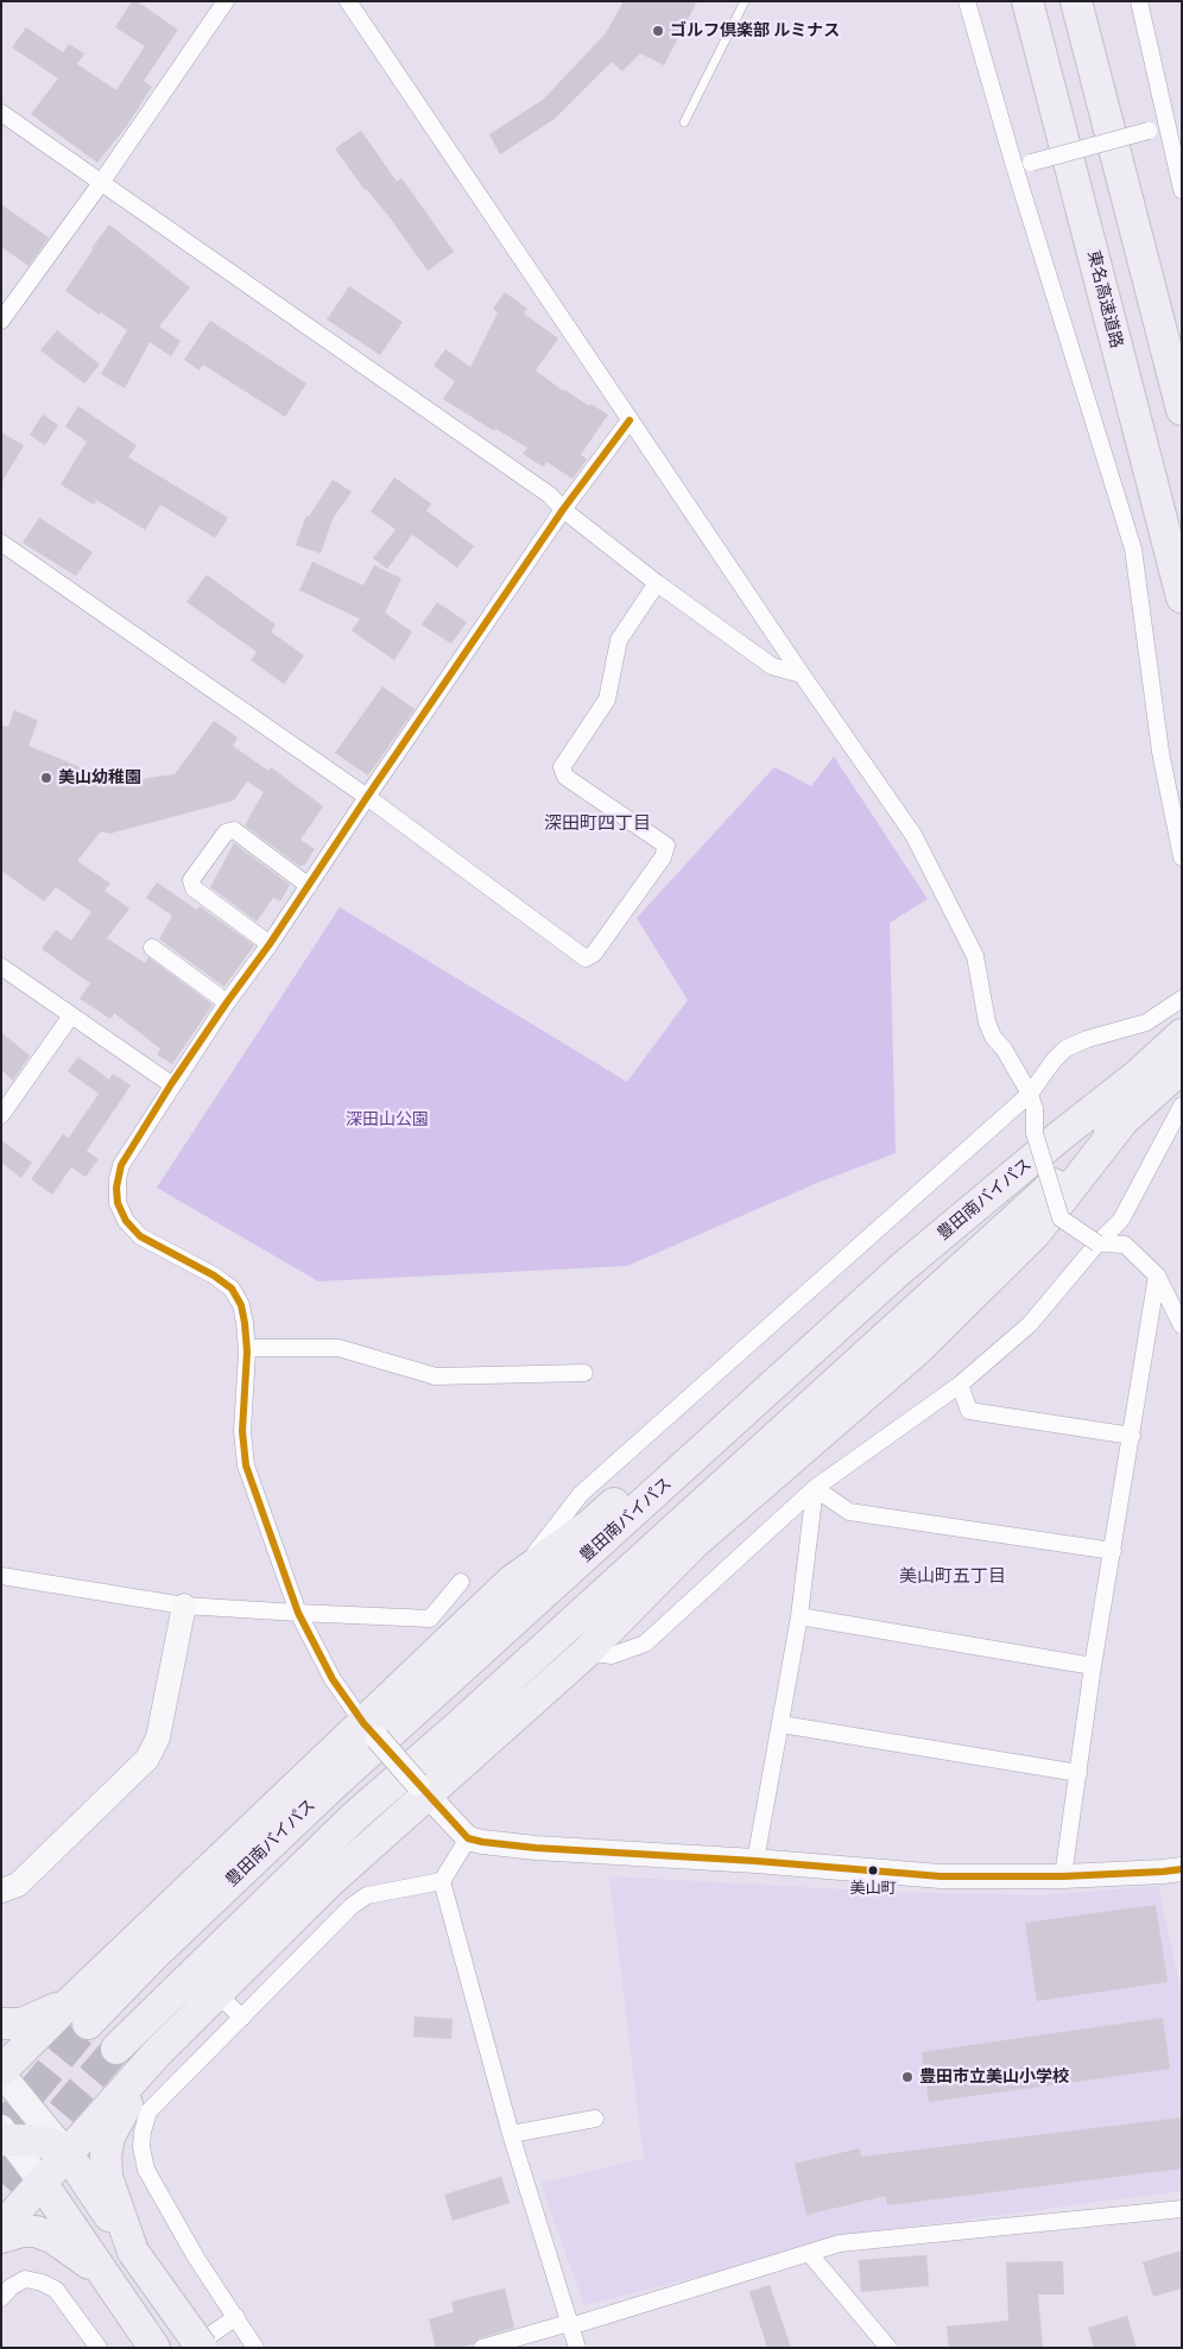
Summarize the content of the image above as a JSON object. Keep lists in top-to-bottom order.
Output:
{
  "streets": {
    "highway": ["東名高速道路", "豊田南バイパス"]
  },
  "districts": ["深田町四丁目", "美山町五丁目"],
  "parks": ["深田山公園"],
  "places": [
    "ゴルフ倶楽部 ルミナス",
    "美山幼稚園",
    "美山町",
    "豊田市立美山小学校"
  ]
}
